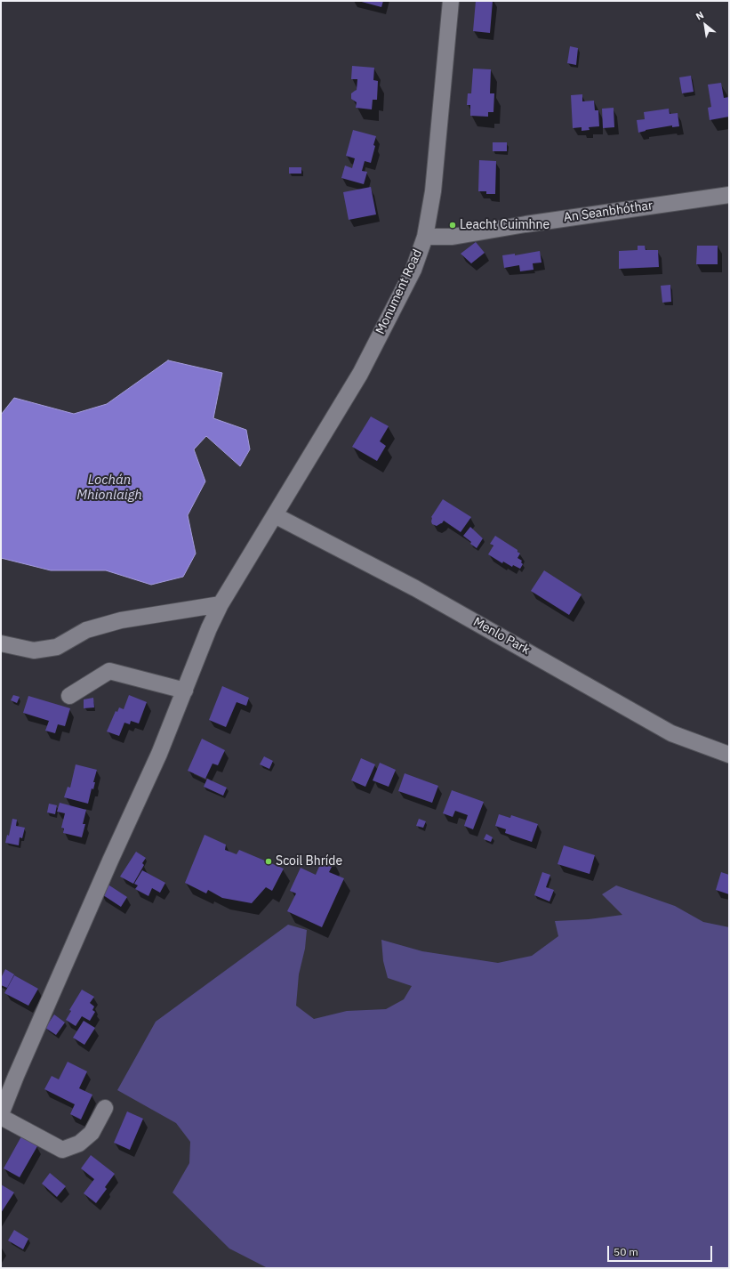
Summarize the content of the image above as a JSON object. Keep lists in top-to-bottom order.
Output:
{
  "streets": {
    "street": ["An Seanbhóthar", "Monument Road", "Menlo Park"]
  },
  "crossings": [
    ["An Seanbhóthar", "Monument Road"],
    ["Monument Road", "Menlo Park"]
  ],
  "water": ["Lochán Mhionlaigh"],
  "places": ["Leacht Cuimhne", "Scoil Bhríde"],
  "scale_bar": "50 m",
  "north": "top left"
}
